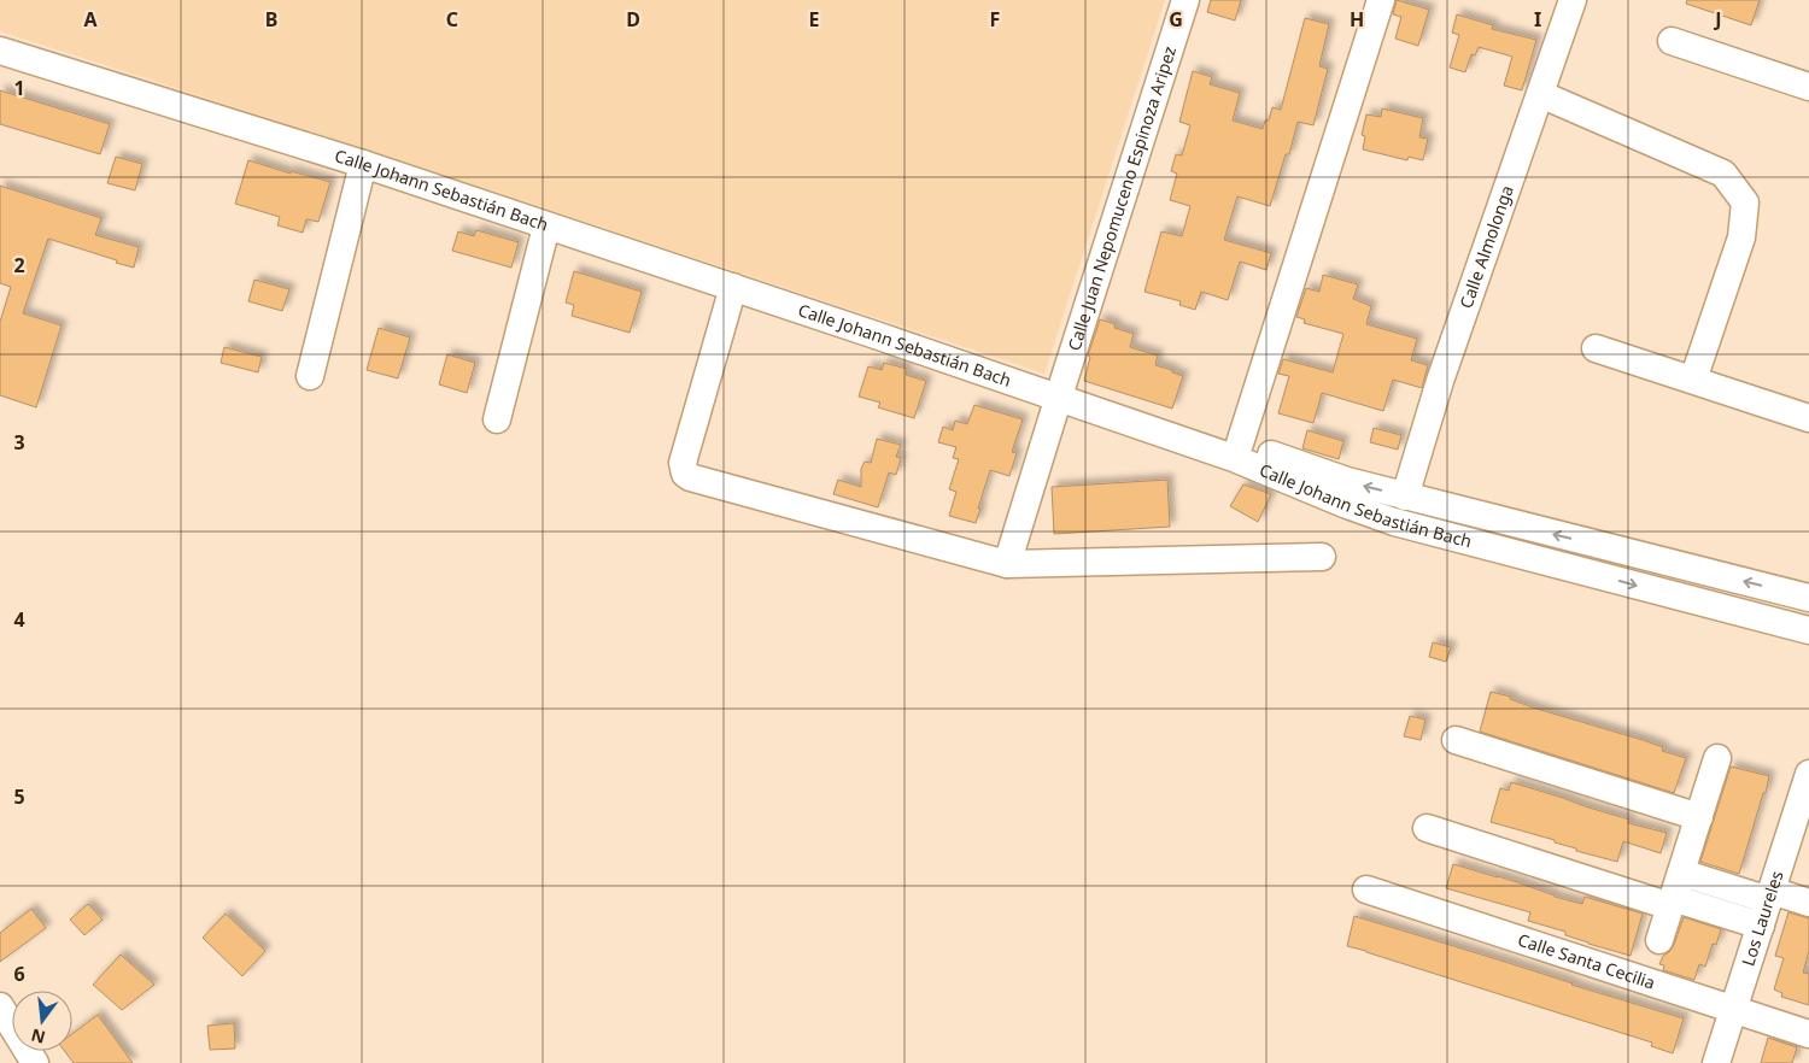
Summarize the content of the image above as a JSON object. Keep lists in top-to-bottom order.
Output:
{
  "streets": {
    "street": [
      "Calle Johann Sebastián Bach",
      "Calle Juan Nepomuceno Espinoza Aripez",
      "Calle Almolonga",
      "Los Laureles",
      "Calle Santa Cecilia"
    ]
  },
  "crossings": [
    ["Calle Johann Sebastián Bach", "Calle Juan Nepomuceno Espinoza Aripez"],
    ["Calle Johann Sebastián Bach", "Calle Almolonga"],
    ["Los Laureles", "Calle Santa Cecilia"]
  ],
  "north": "bottom",
  "grid": {
    "columns": [
      "A",
      "B",
      "C",
      "D",
      "E",
      "F",
      "G",
      "H",
      "I",
      "J"
    ],
    "rows": [
      "1",
      "2",
      "3",
      "4",
      "5",
      "6"
    ]
  }
}
